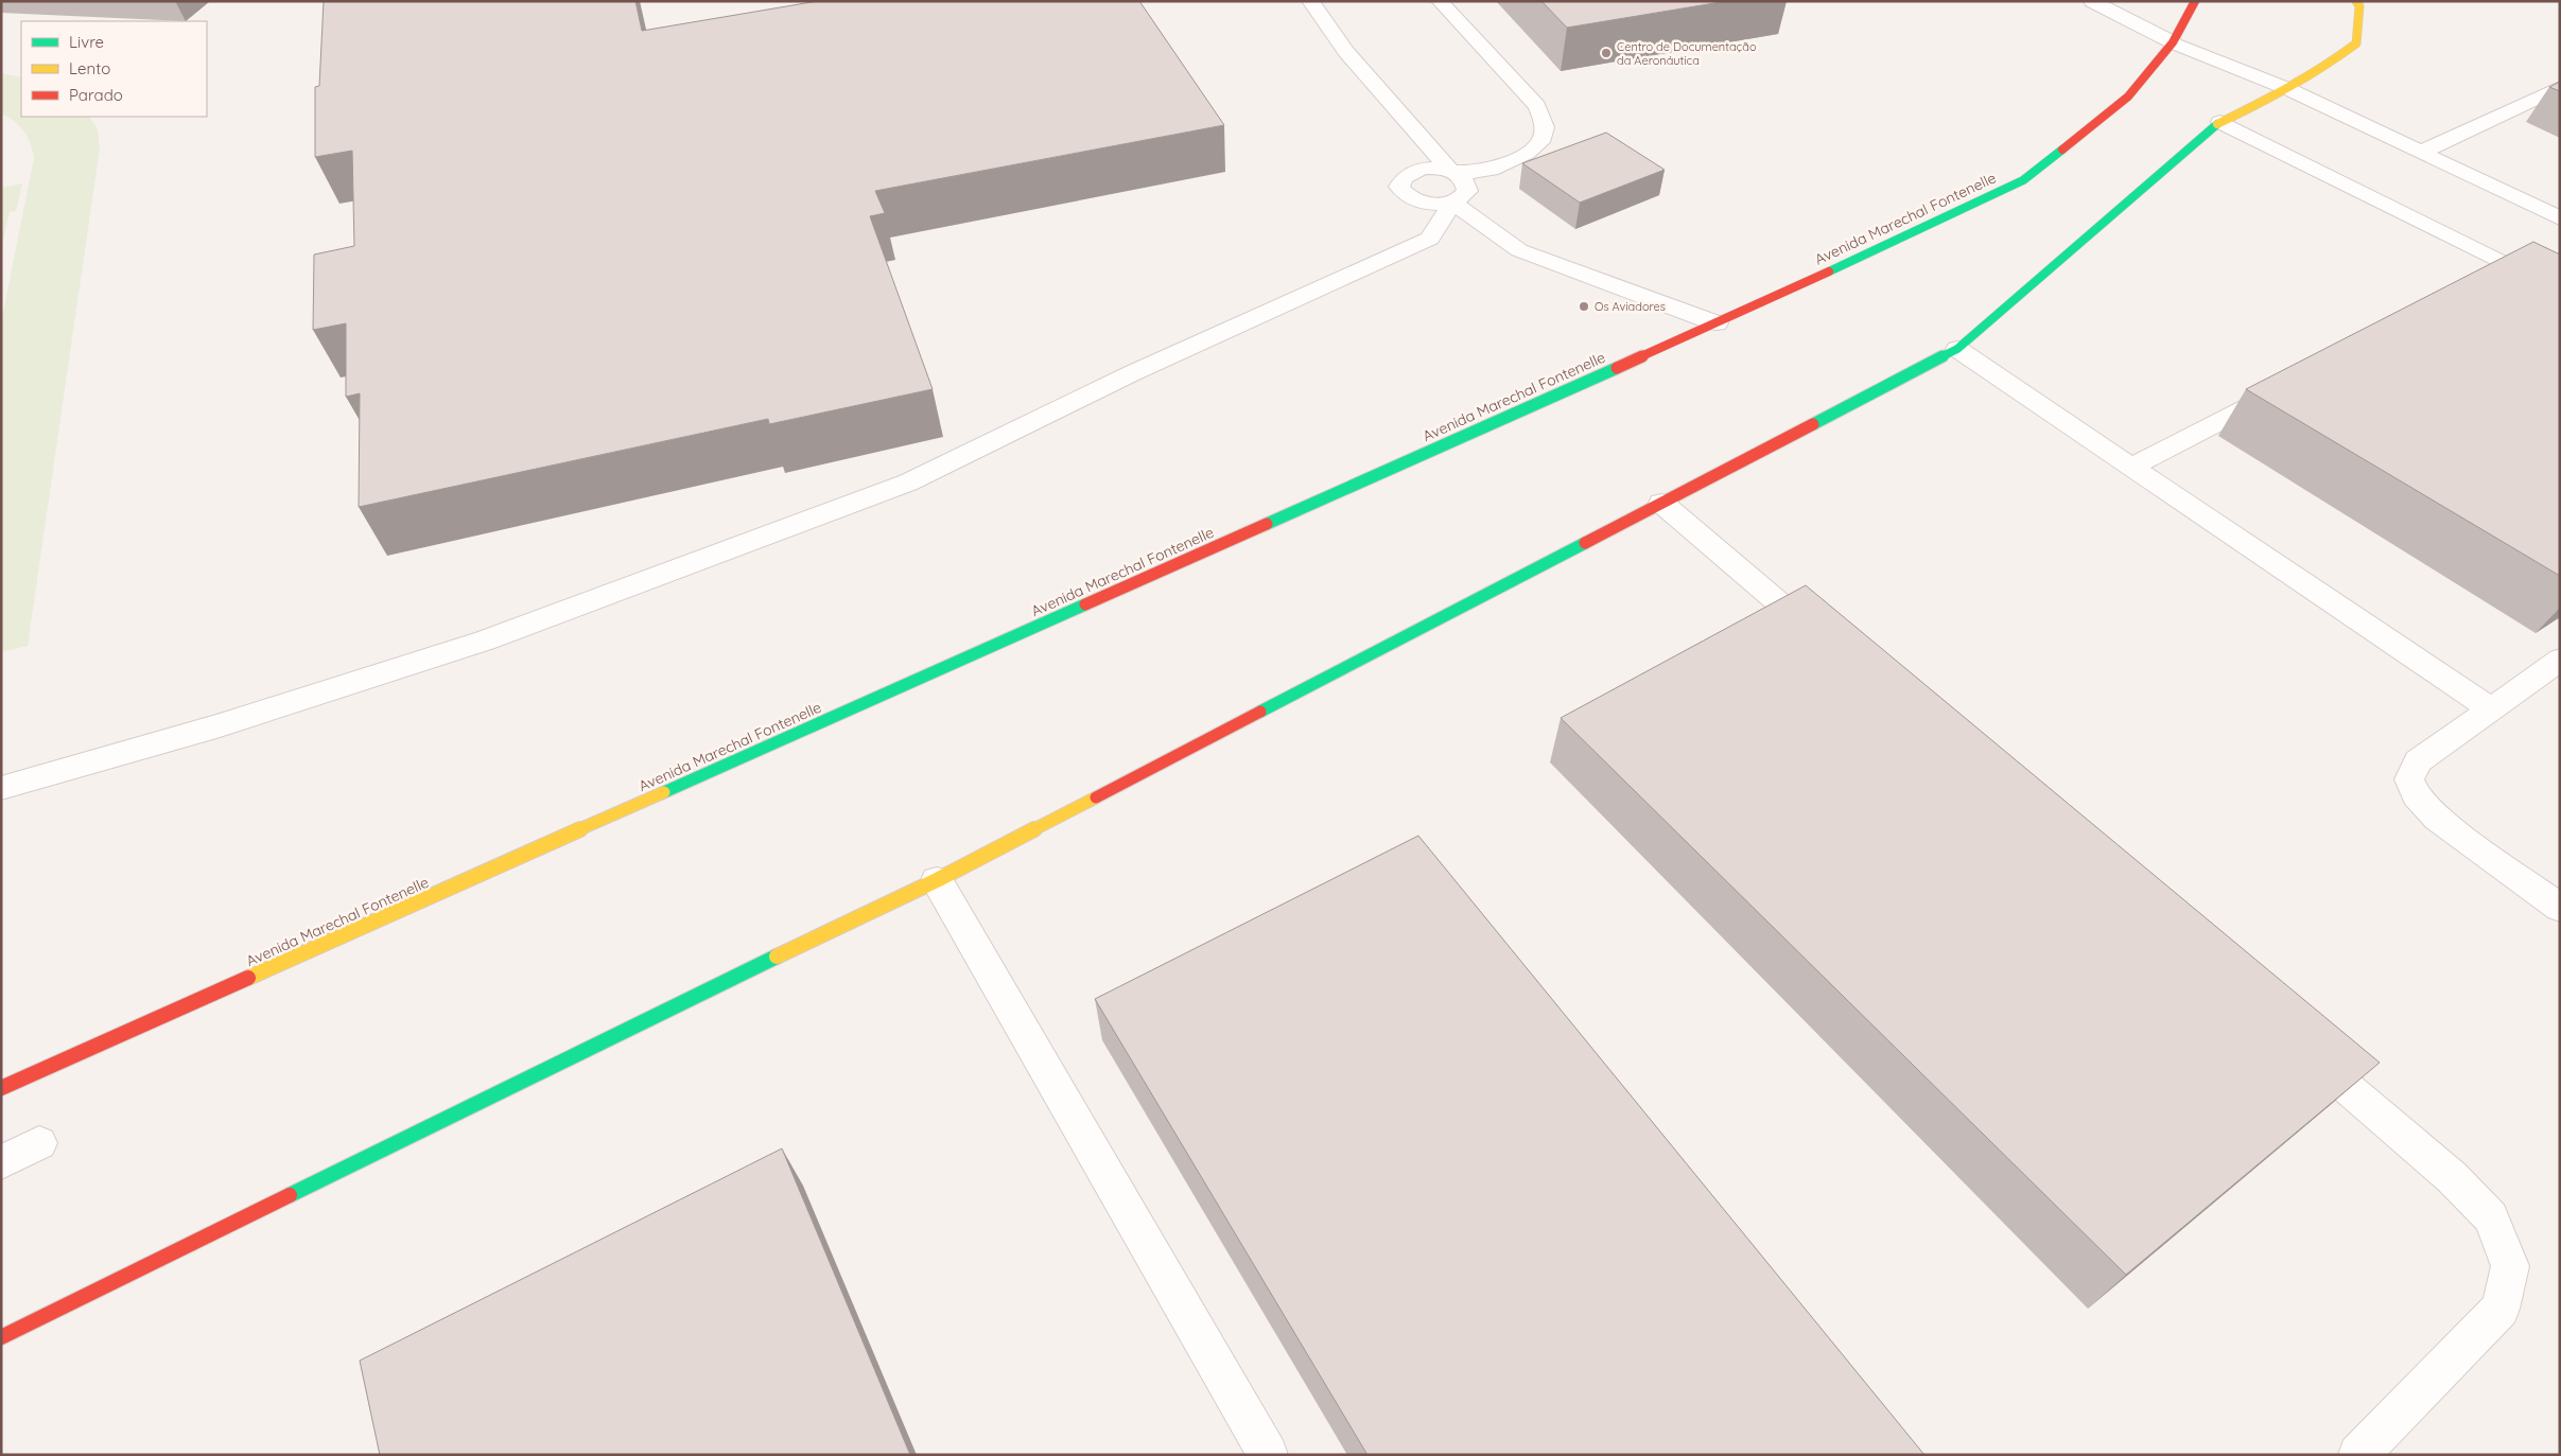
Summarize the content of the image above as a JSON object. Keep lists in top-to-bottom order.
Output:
{
  "streets": {
    "street": ["Avenida Marechal Fontenelle"]
  },
  "places": ["Centro de Documentação da Aeronáutica", "Os Aviadores"],
  "legend": ["Livre", "Lento", "Parado"]
}
